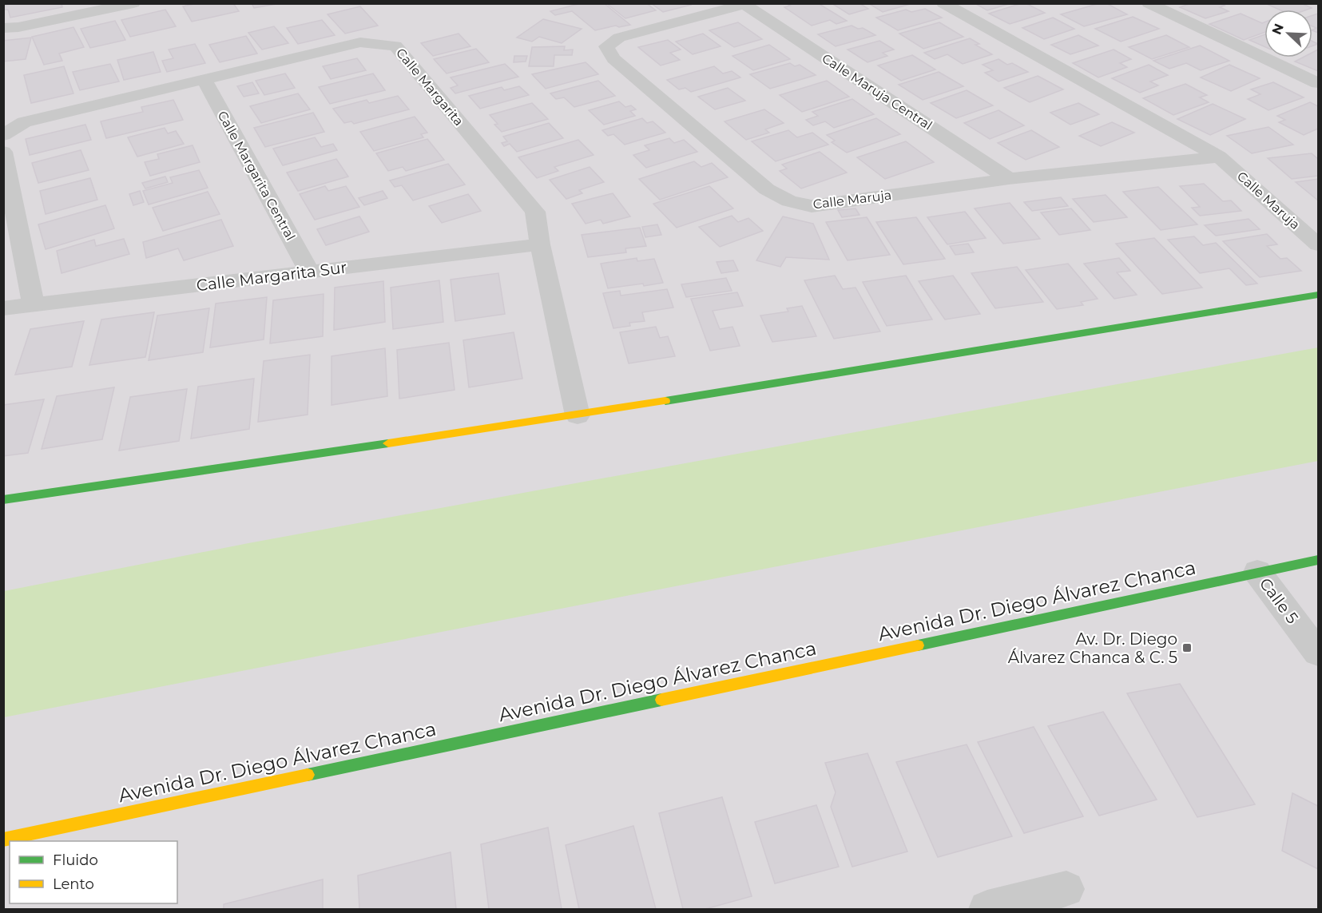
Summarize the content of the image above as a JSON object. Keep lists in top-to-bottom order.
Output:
{
  "streets": {
    "street": [
      "Calle Margarita",
      "Calle Maruja Central",
      "Calle Margarita Central",
      "Calle Maruja",
      "Calle Margarita Sur",
      "Avenida Dr. Diego Álvarez Chanca",
      "Calle 5"
    ]
  },
  "crossings": [
    ["Calle Margarita", "Calle Margarita Central"],
    ["Calle Margarita", "Calle Margarita Sur"],
    ["Calle Maruja Central", "Calle Maruja"],
    ["Calle Margarita Central", "Calle Margarita Sur"],
    ["Avenida Dr. Diego Álvarez Chanca", "Calle 5"]
  ],
  "places": {
    "transit": ["Av. Dr. Diego Álvarez Chanca & C. 5"]
  },
  "legend": ["Fluido", "Lento"],
  "north": "top left"
}
